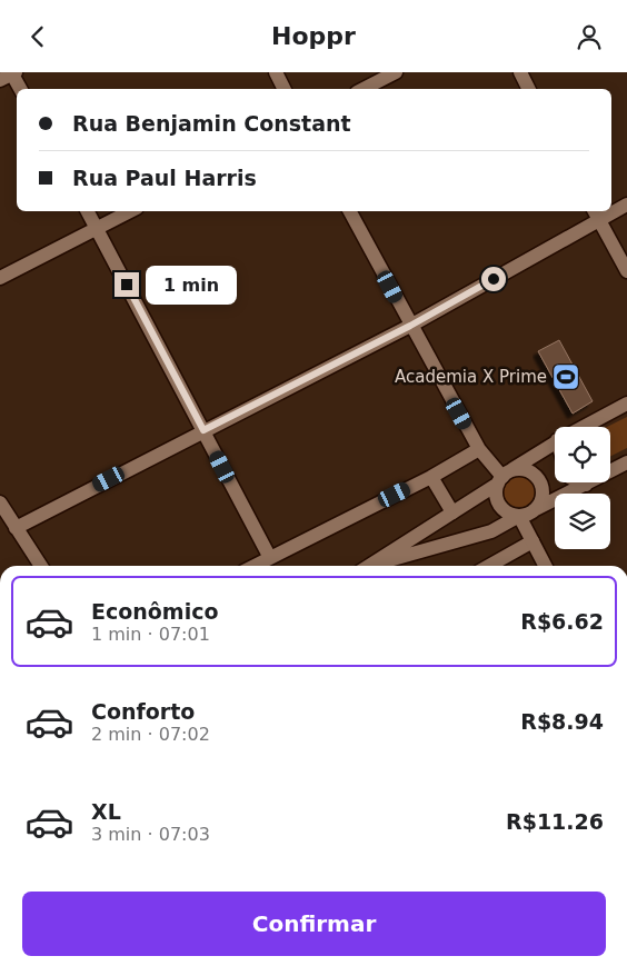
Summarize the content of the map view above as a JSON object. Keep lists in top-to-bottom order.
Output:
{
  "places": {
    "sports": ["Academia X Prime"]
  },
  "page": {
    "header": "Hoppr",
    "banner": ["Rua Benjamin Constant", "Rua Paul Harris"],
    "bubble": "1 min",
    "list": [
      {
        "name": "Econômico",
        "note": "1 min · 07:01",
        "value": "R$6.62"
      },
      {
        "name": "Conforto",
        "note": "2 min · 07:02",
        "value": "R$8.94"
      },
      {
        "name": "XL",
        "note": "3 min · 07:03",
        "value": "R$11.26"
      }
    ],
    "buttons": "Confirmar"
  }
}
